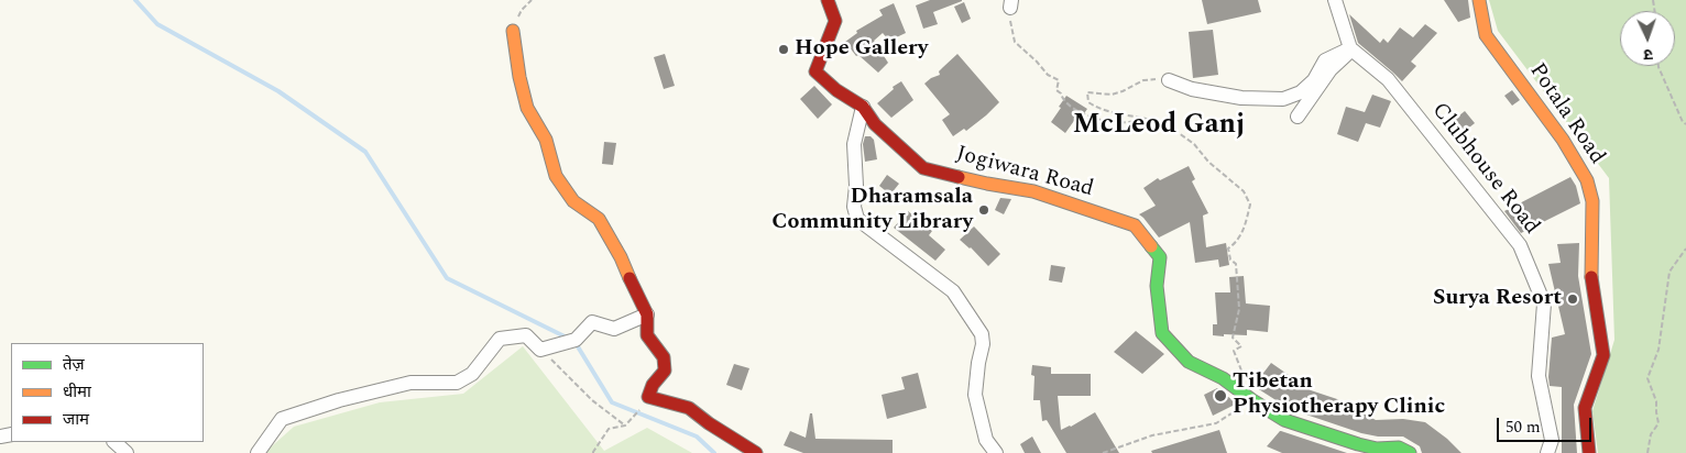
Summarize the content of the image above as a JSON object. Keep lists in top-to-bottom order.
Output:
{
  "streets": {
    "street": ["Potala Road", "Clubhouse Road", "Jogiwara Road"]
  },
  "districts": ["McLeod Ganj"],
  "places": [
    "Hope Gallery",
    "Dharamsala Community Library",
    "Surya Resort",
    "Tibetan Physiotherapy Clinic"
  ],
  "legend": ["तेज़", "धीमा", "जाम"],
  "scale_bar": "50 m",
  "north": "bottom"
}
